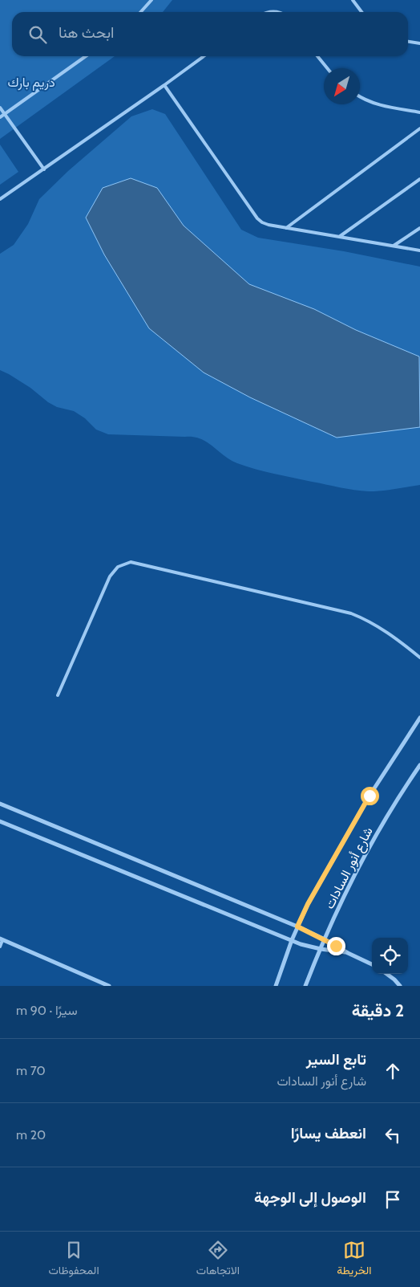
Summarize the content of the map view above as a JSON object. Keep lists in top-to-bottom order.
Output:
{
  "streets": {
    "street": ["شارع أنور السادات"]
  },
  "parks": ["دريم بارك"],
  "north": "bottom left",
  "page": {
    "search": "ابحث هنا",
    "heading": ["2 دقيقة", "سيرًا · 90 m"],
    "list": [
      ["تابع السير", "شارع أنور السادات", "70 m"],
      ["انعطف يسارًا", "20 m"],
      "الوصول إلى الوجهة"
    ],
    "nav": ["الخريطة", "الاتجاهات", "المحفوظات"]
  }
}
